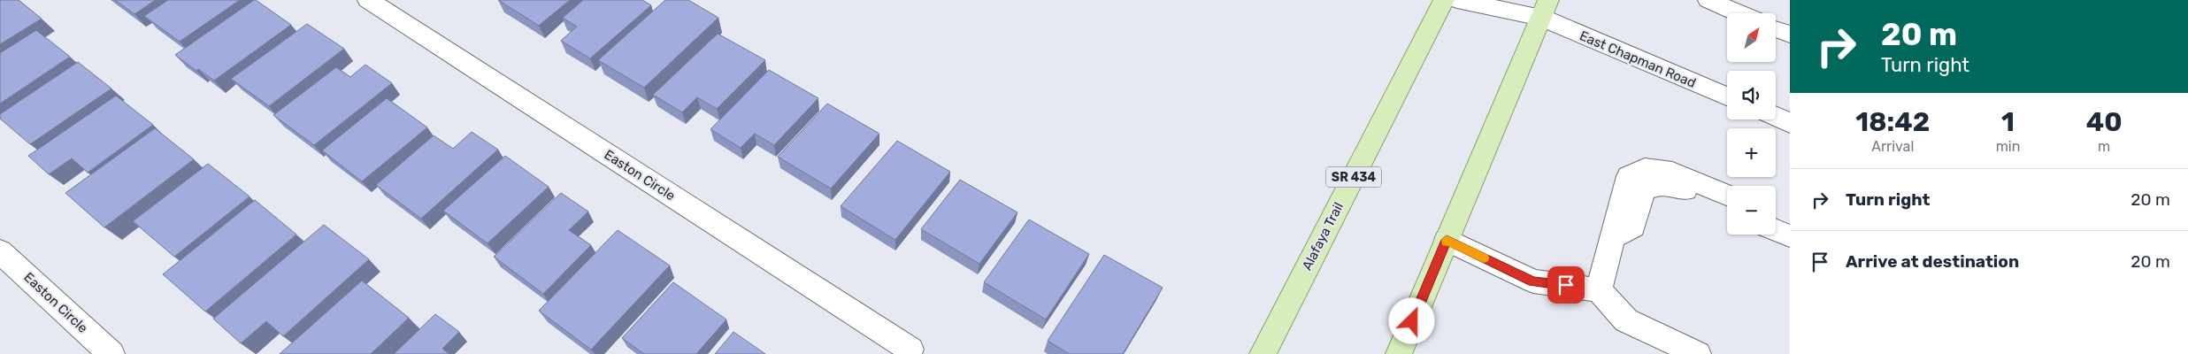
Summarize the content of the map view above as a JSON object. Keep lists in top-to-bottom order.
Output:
{
  "streets": {
    "main road": ["SR 434", "Alafaya Trail"],
    "street": ["East Chapman Road", "Easton Circle"]
  },
  "north": "top right",
  "page": {
    "turn": ["20 m", "Turn right"],
    "map_buttons": ["+", "−"],
    "eta": [
      "18:42",
      "Arrival",
      "1",
      "min",
      "40",
      "m"
    ],
    "list": [
      {
        "name": "Turn right",
        "value": "20 m"
      },
      {
        "name": "Arrive at destination",
        "value": "20 m"
      }
    ]
  }
}
